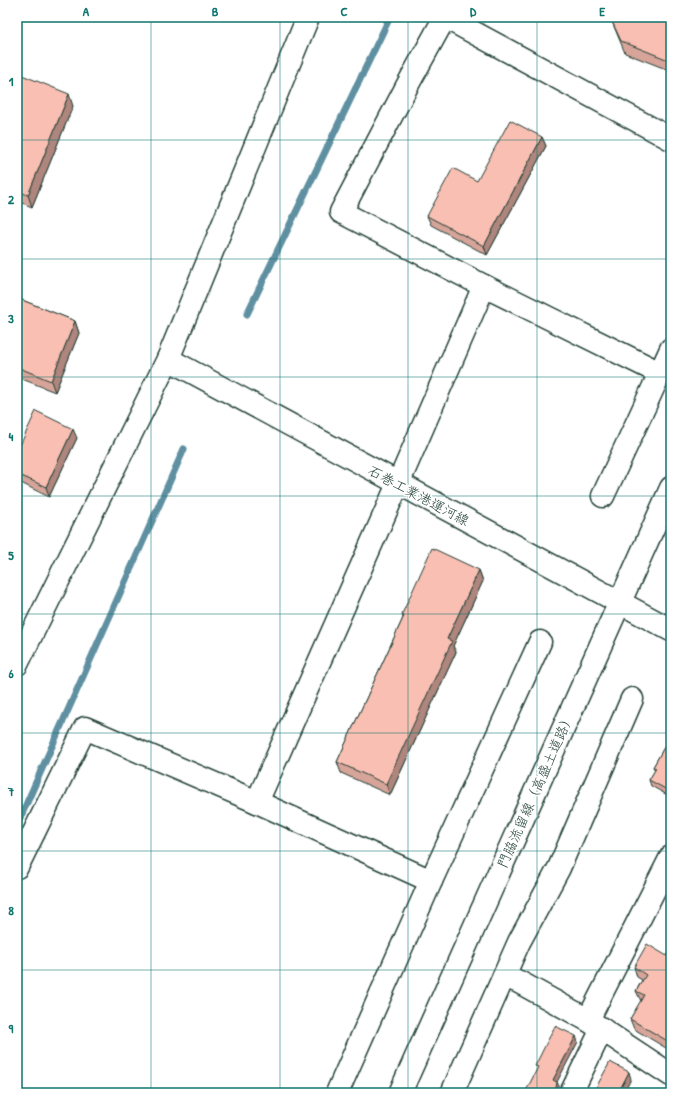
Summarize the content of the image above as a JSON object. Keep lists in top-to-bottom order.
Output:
{
  "streets": {
    "street": ["石巻工業港運河線", "門脇流留線（高盛土道路）"]
  },
  "crossings": [
    ["石巻工業港運河線", "門脇流留線（高盛土道路）"]
  ],
  "grid": {
    "columns": [
      "A",
      "B",
      "C",
      "D",
      "E"
    ],
    "rows": [
      "1",
      "2",
      "3",
      "4",
      "5",
      "6",
      "7",
      "8",
      "9"
    ]
  }
}
